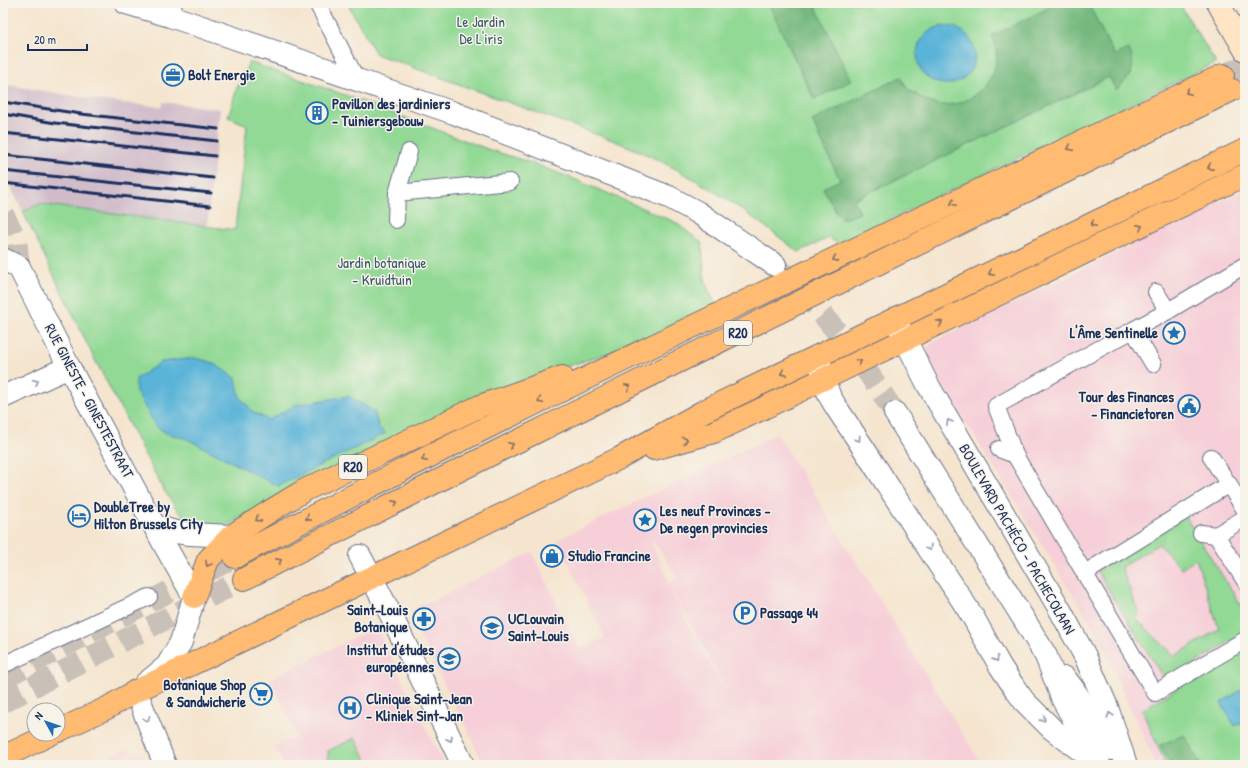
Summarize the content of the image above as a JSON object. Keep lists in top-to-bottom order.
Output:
{
  "streets": {
    "main road": ["R20"],
    "street": ["RUE GINESTE - GINESTESTRAAT", "BOULEVARD PACHÉCO - PACHECOLAAN"]
  },
  "crossings": [
    ["R20", "RUE GINESTE - GINESTESTRAAT"]
  ],
  "parks": ["Le Jardin De L'iris", "Jardin botanique - Kruidtuin"],
  "places": {
    "office": ["Bolt Energie"],
    "building": ["Pavillon des jardiniers - Tuiniersgebouw"],
    "place": ["L'Âme Sentinelle", "Les neuf Provinces - De negen provincies"],
    "public building": ["Tour des Finances - Financietoren"],
    "hotel": ["DoubleTree by Hilton Brussels City"],
    "shop": ["Studio Francine"],
    "parking": ["Passage 44"],
    "pharmacy": ["Saint-Louis Botanique"],
    "school or university": ["UCLouvain Saint-Louis", "Institut d'études européennes"],
    "supermarket": ["Botanique Shop & Sandwicherie"],
    "hospital": ["Clinique Saint-Jean - Kliniek Sint-Jan"]
  },
  "scale_bar": "20 m",
  "north": "top left"
}
